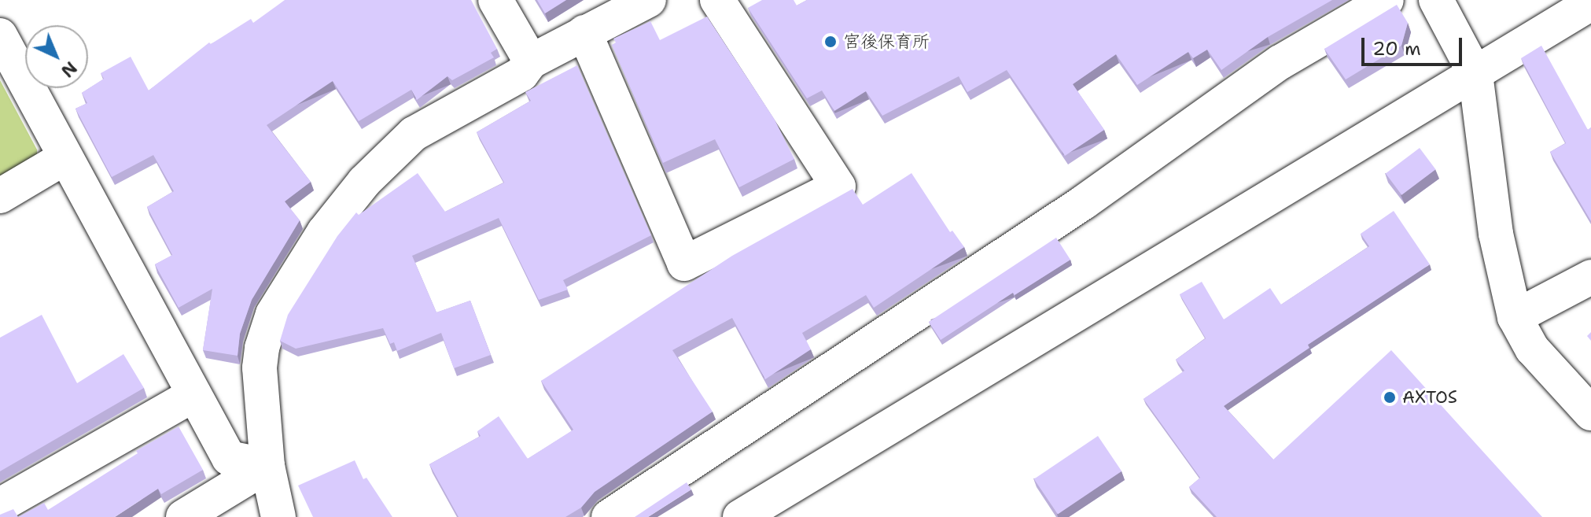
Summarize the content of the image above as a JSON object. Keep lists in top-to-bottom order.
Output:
{
  "places": ["宮後保育所", "AXTOS"],
  "scale_bar": "20 m",
  "north": "bottom right"
}
